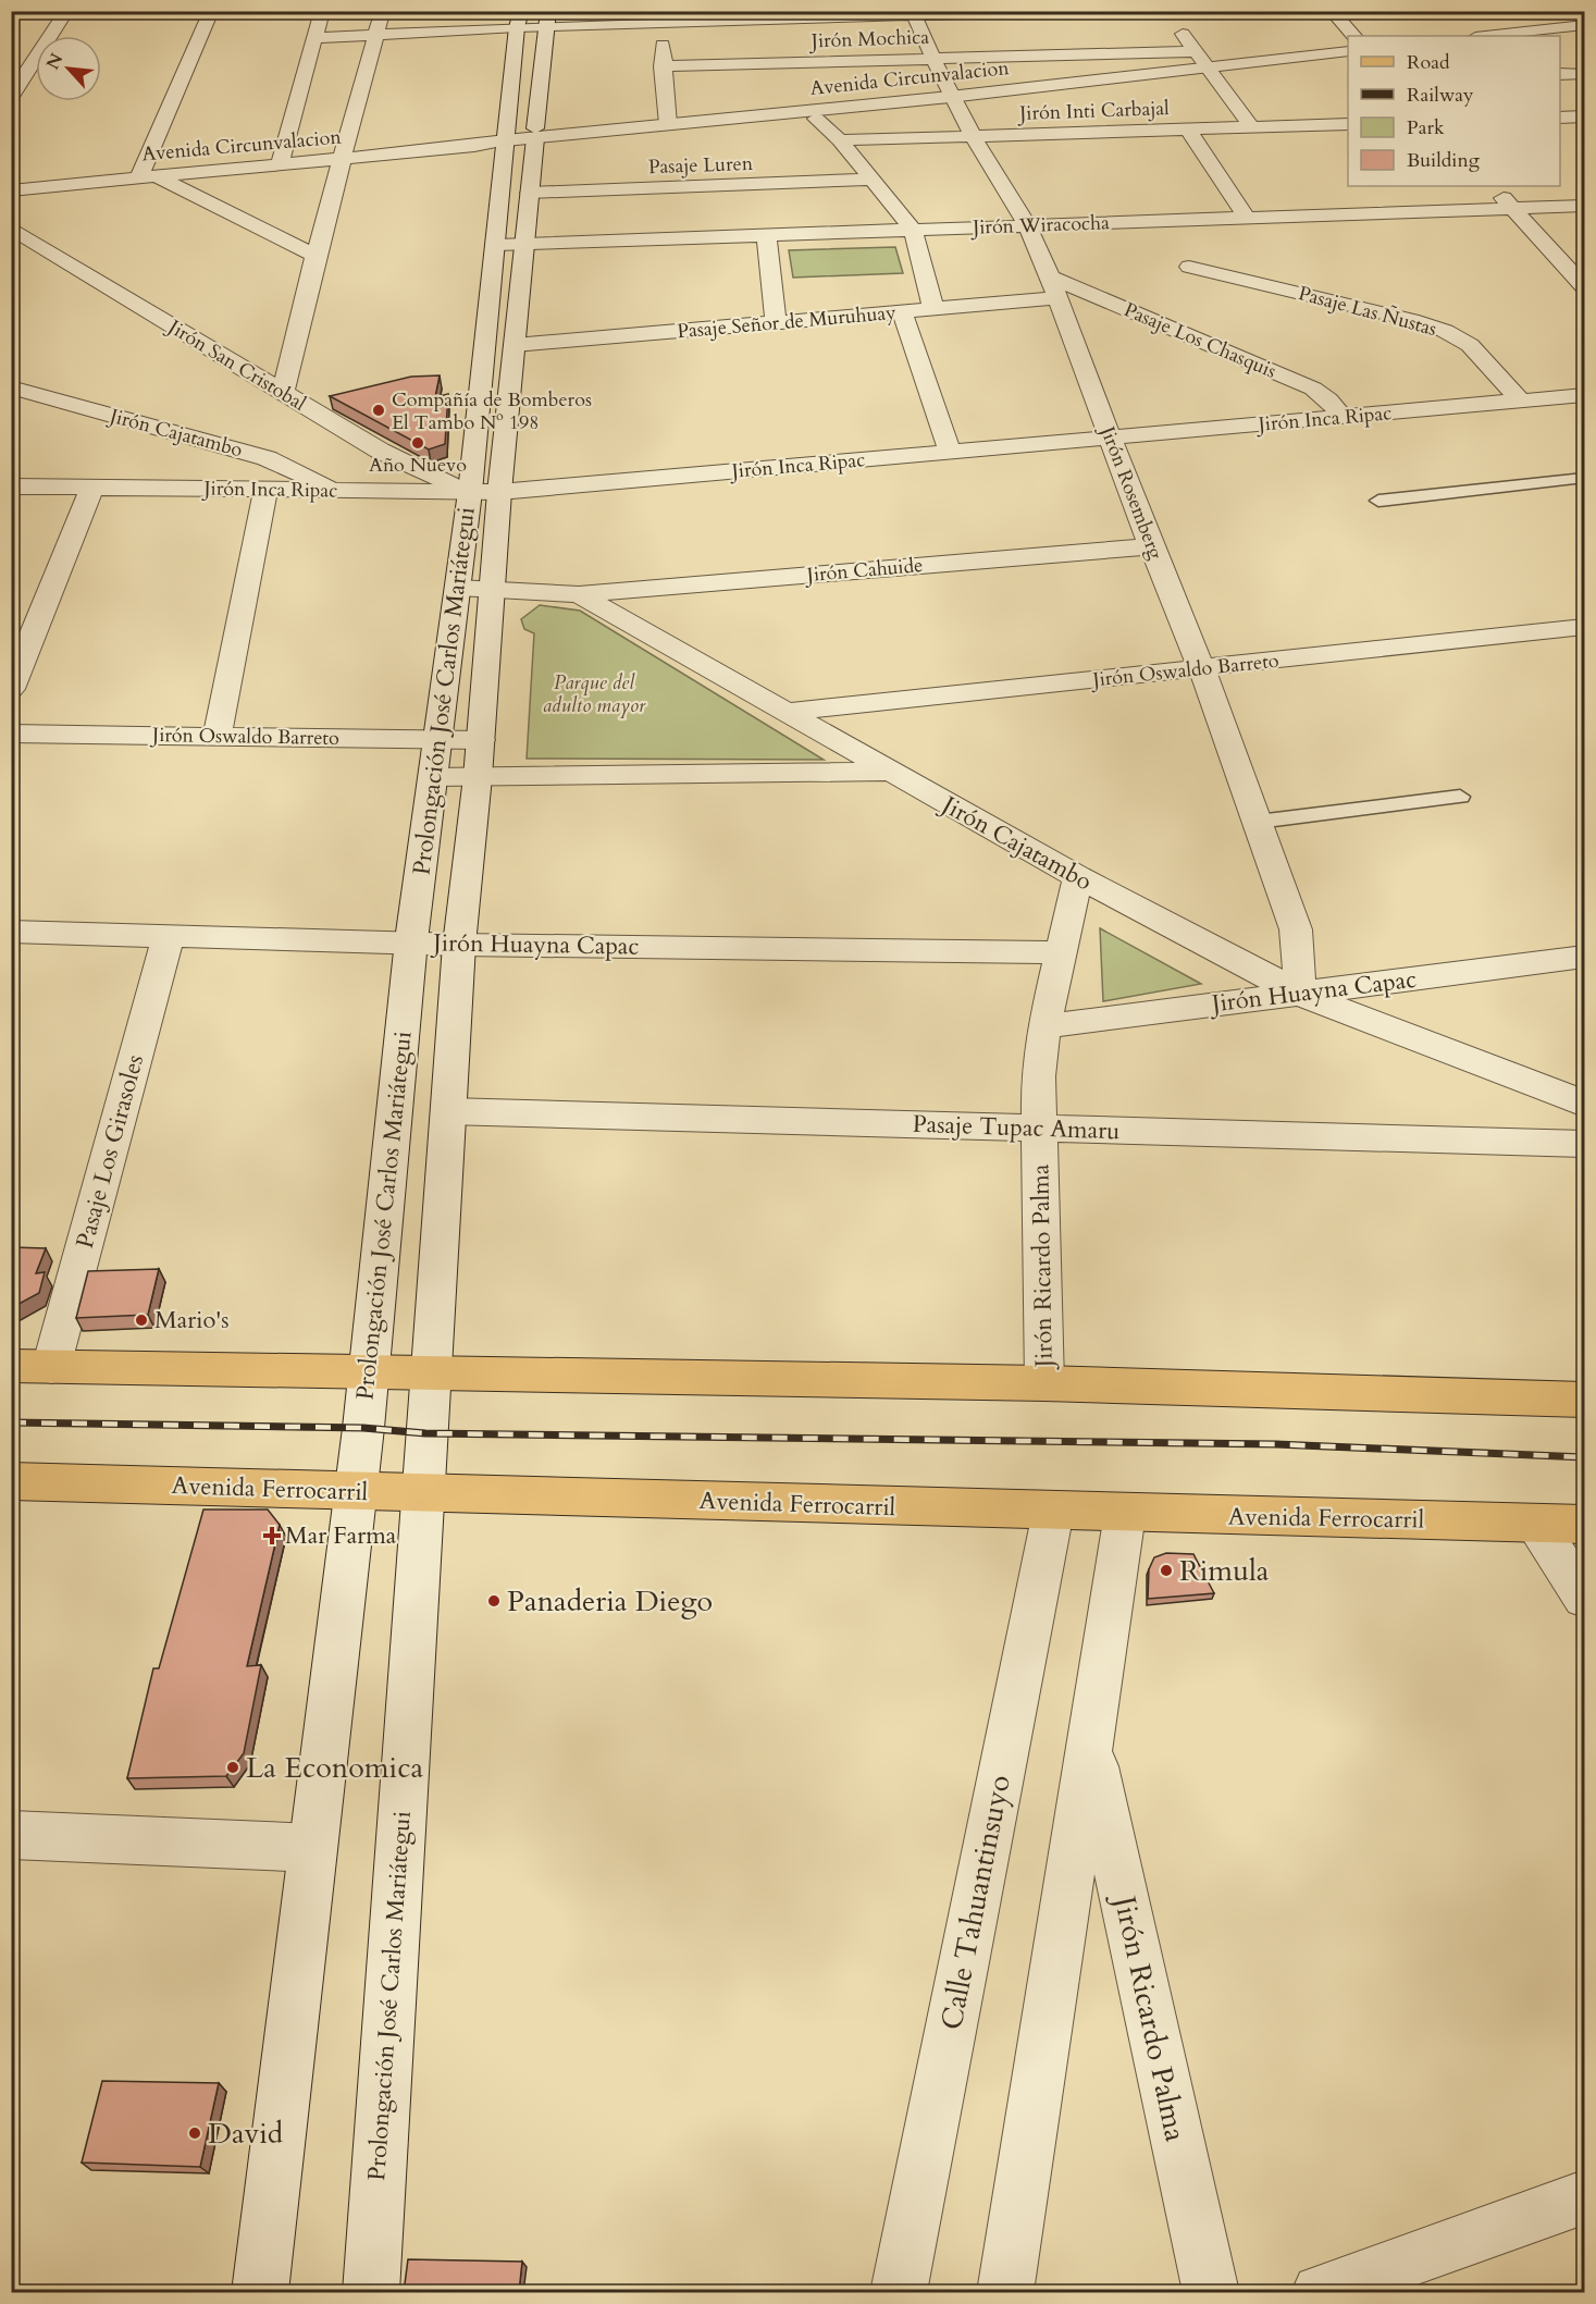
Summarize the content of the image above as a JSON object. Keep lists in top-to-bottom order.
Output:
{
  "streets": {
    "main road": ["Avenida Ferrocarril"],
    "street": [
      "Jirón Mochica",
      "Avenida Circunvalacion",
      "Jirón Inti Carbajal",
      "Pasaje Luren",
      "Jirón Wiracocha",
      "Pasaje Las Ñustas",
      "Pasaje Señor de Muruhuay",
      "Pasaje Los Chasquis",
      "Jirón San Cristobal",
      "Jirón Inca Ripac",
      "Jirón Cajatambo",
      "Jirón Rosemberg",
      "Jirón Cahuide",
      "Jirón Oswaldo Barreto",
      "Prolongación José Carlos Mariátegui",
      "Jirón Huayna Capac",
      "Pasaje Tupac Amaru",
      "Pasaje Los Girasoles",
      "Jirón Ricardo Palma",
      "Calle Tahuantinsuyo"
    ]
  },
  "crossings": [
    ["Jirón Mochica", "Jirón Rosemberg"],
    ["Avenida Circunvalacion", "Jirón Rosemberg"],
    ["Avenida Circunvalacion", "Prolongación José Carlos Mariátegui"],
    ["Jirón Inti Carbajal", "Jirón Rosemberg"],
    ["Pasaje Luren", "Prolongación José Carlos Mariátegui"],
    ["Jirón Wiracocha", "Jirón Rosemberg"],
    ["Jirón Wiracocha", "Prolongación José Carlos Mariátegui"],
    ["Pasaje Las Ñustas", "Jirón Inca Ripac"],
    ["Pasaje Señor de Muruhuay", "Pasaje Los Chasquis"],
    ["Pasaje Señor de Muruhuay", "Jirón Rosemberg"],
    ["Pasaje Señor de Muruhuay", "Prolongación José Carlos Mariátegui"],
    ["Pasaje Los Chasquis", "Jirón Inca Ripac"],
    ["Pasaje Los Chasquis", "Jirón Rosemberg"],
    ["Jirón San Cristobal", "Jirón Inca Ripac"],
    ["Jirón San Cristobal", "Prolongación José Carlos Mariátegui"],
    ["Jirón Inca Ripac", "Jirón Cajatambo"],
    ["Jirón Inca Ripac", "Jirón Rosemberg"],
    ["Jirón Inca Ripac", "Prolongación José Carlos Mariátegui"],
    ["Jirón Cajatambo", "Jirón Rosemberg"],
    ["Jirón Cajatambo", "Jirón Cahuide"],
    ["Jirón Cajatambo", "Jirón Oswaldo Barreto"],
    ["Jirón Cajatambo", "Prolongación José Carlos Mariátegui"],
    ["Jirón Cajatambo", "Jirón Huayna Capac"],
    ["Jirón Cajatambo", "Jirón Ricardo Palma"],
    ["Jirón Rosemberg", "Jirón Cahuide"],
    ["Jirón Rosemberg", "Jirón Oswaldo Barreto"],
    ["Jirón Rosemberg", "Jirón Huayna Capac"],
    ["Jirón Oswaldo Barreto", "Prolongación José Carlos Mariátegui"],
    ["Prolongación José Carlos Mariátegui", "Jirón Huayna Capac"],
    ["Prolongación José Carlos Mariátegui", "Pasaje Tupac Amaru"],
    ["Prolongación José Carlos Mariátegui", "Avenida Ferrocarril"],
    ["Jirón Huayna Capac", "Pasaje Los Girasoles"],
    ["Jirón Huayna Capac", "Jirón Ricardo Palma"],
    ["Pasaje Tupac Amaru", "Jirón Ricardo Palma"],
    ["Avenida Ferrocarril", "Calle Tahuantinsuyo"]
  ],
  "parks": ["Parque del adulto mayor"],
  "places": {
    "other": [
      "Compañía de Bomberos El Tambo Nº 198",
      "Año Nuevo",
      "Mario's",
      "Rimula",
      "Panaderia Diego",
      "La Economica",
      "David"
    ],
    "health": ["Mar Farma"]
  },
  "legend": [
    "Road",
    "Railway",
    "Park",
    "Building"
  ],
  "north": "top left"
}
